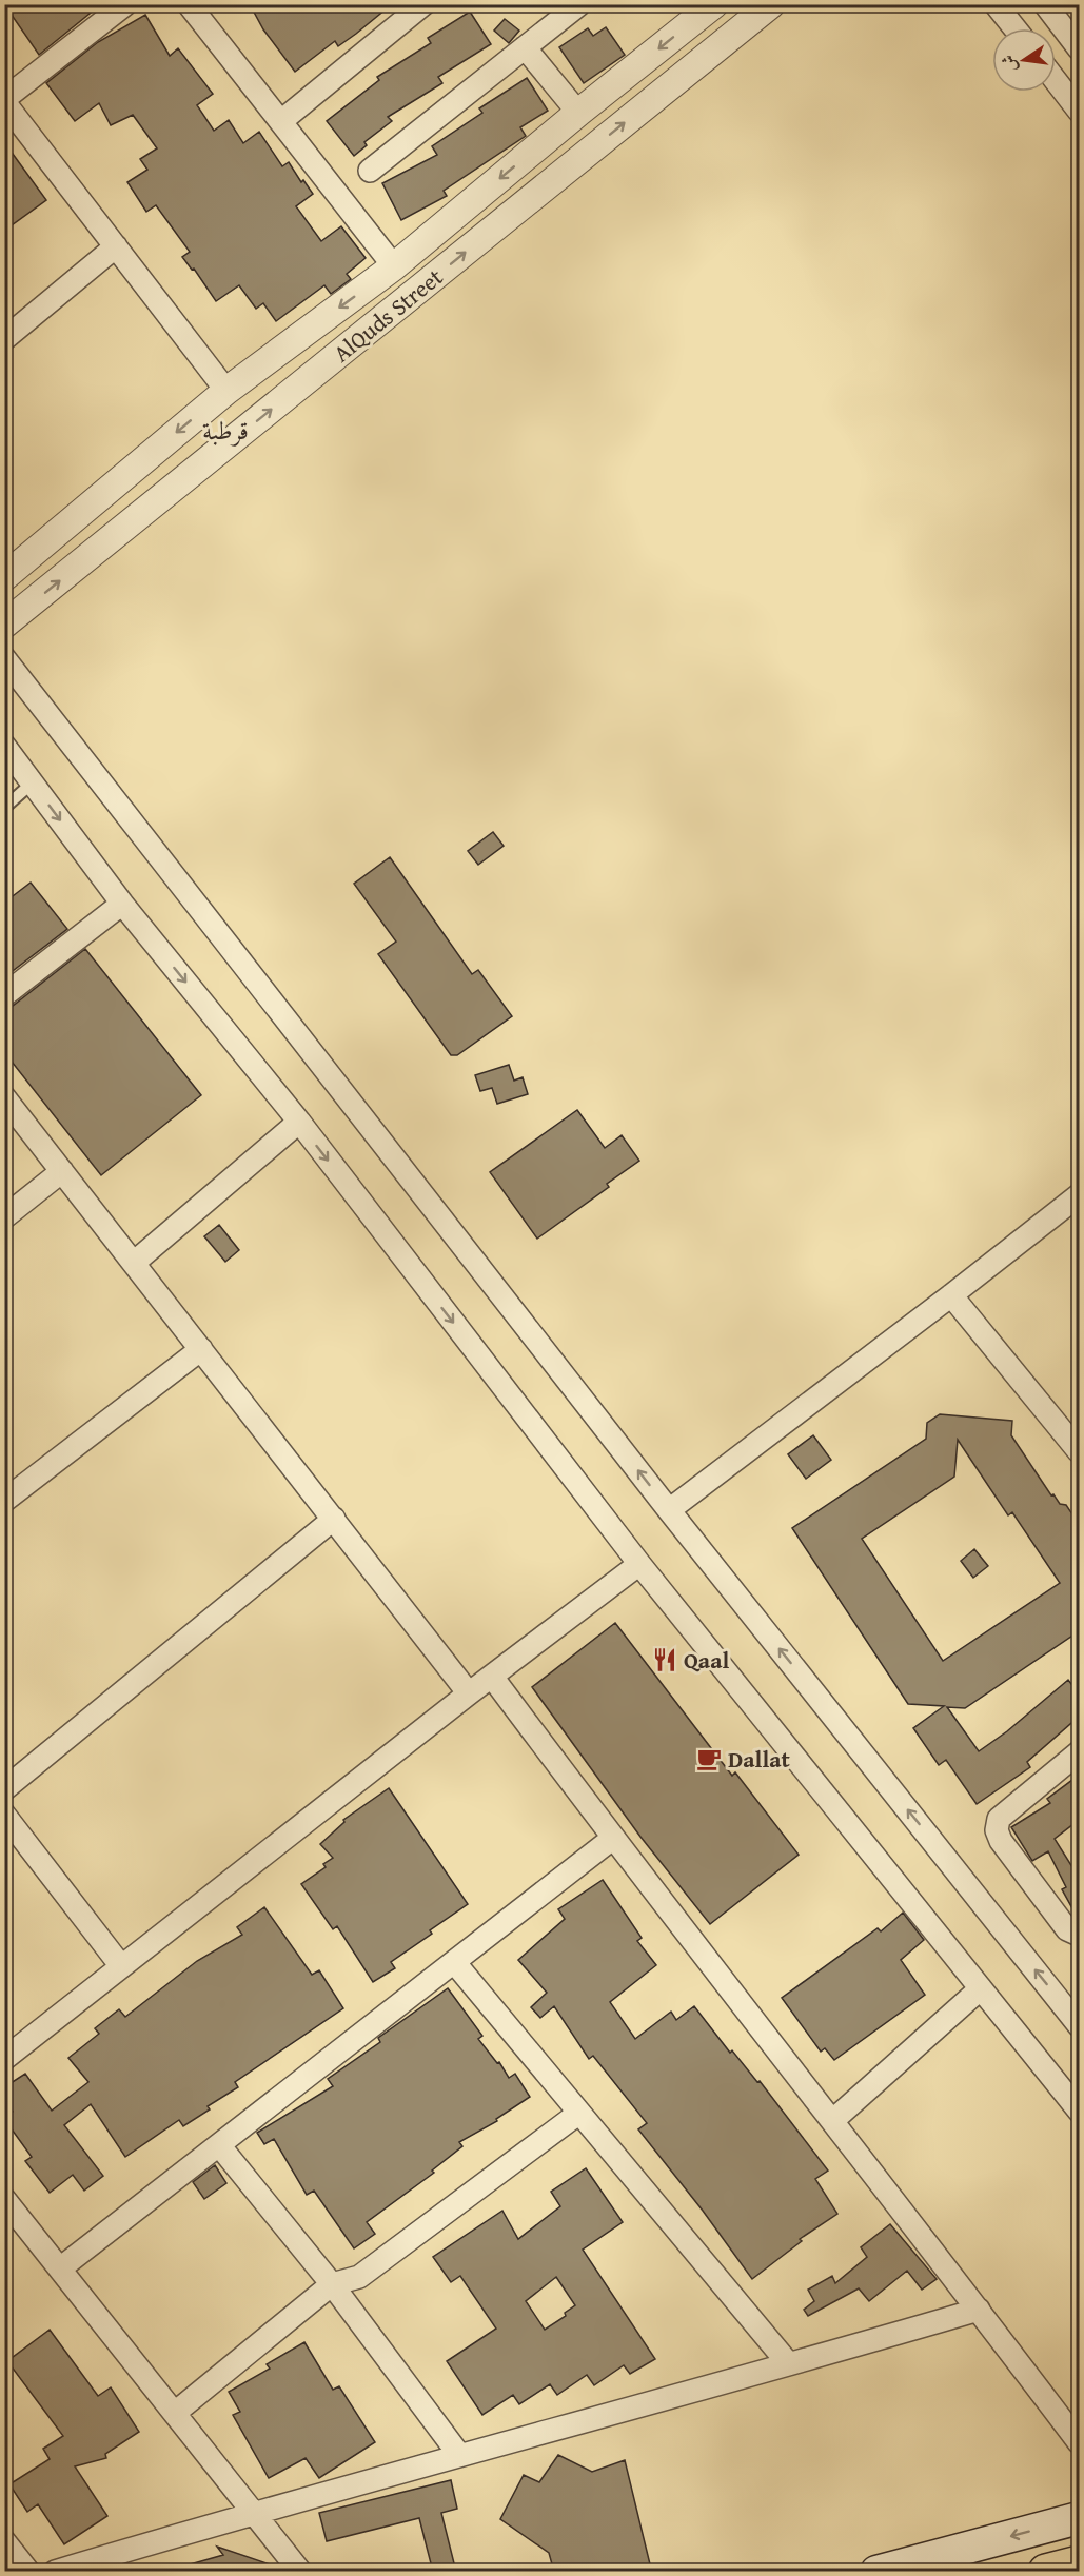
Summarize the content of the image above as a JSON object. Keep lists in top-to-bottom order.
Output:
{
  "streets": {
    "street": ["AlQuds Street"]
  },
  "districts": ["قرطبة"],
  "places": {
    "restaurant": ["Qaal"],
    "cafe": ["Dallat"]
  },
  "north": "left"
}
